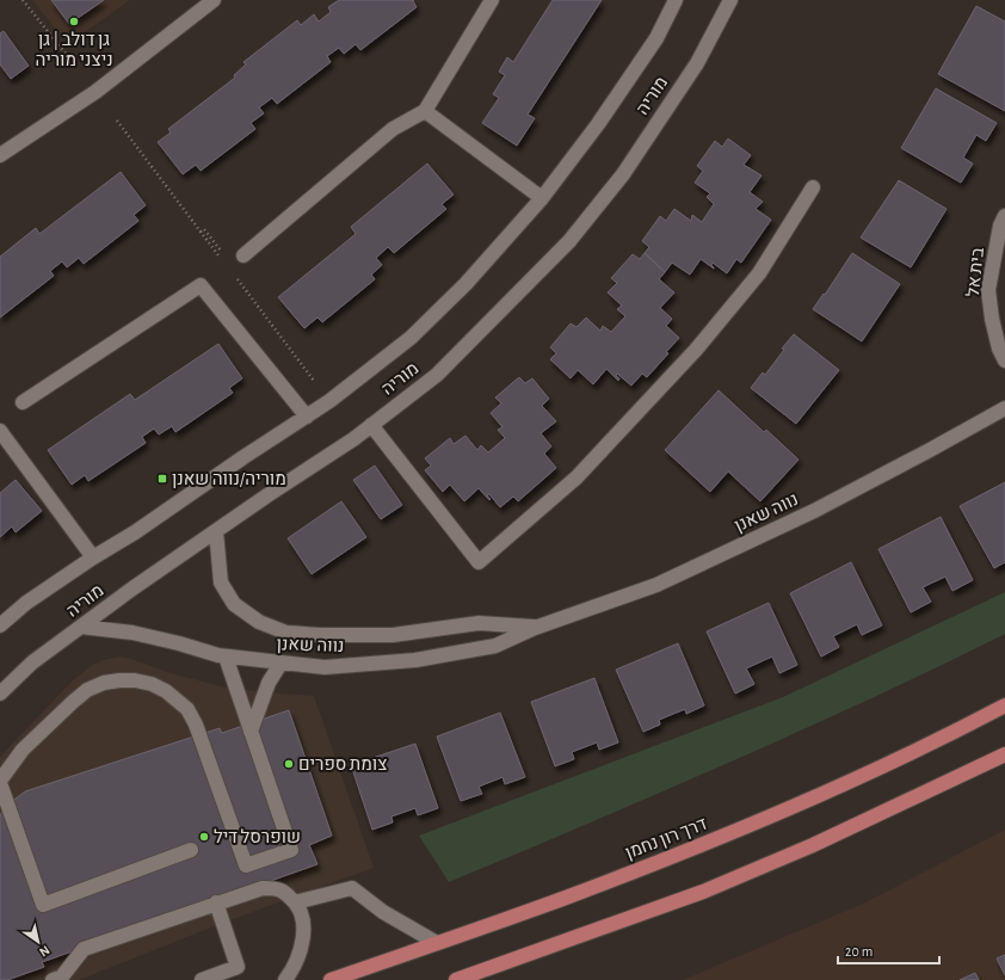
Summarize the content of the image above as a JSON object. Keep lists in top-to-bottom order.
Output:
{
  "streets": {
    "main road": ["דרך רון נחמן"],
    "street": ["מוריה", "בית אל", "נווה שאנן"]
  },
  "crossings": [
    ["מוריה", "נווה שאנן"]
  ],
  "places": {
    "other": ["גן דולב | גן ניצני מוריה", "צומת ספרים", "שופרסל דיל"],
    "transit": ["מוריה/נווה שאנן"]
  },
  "scale_bar": "20 m",
  "north": "bottom right"
}
